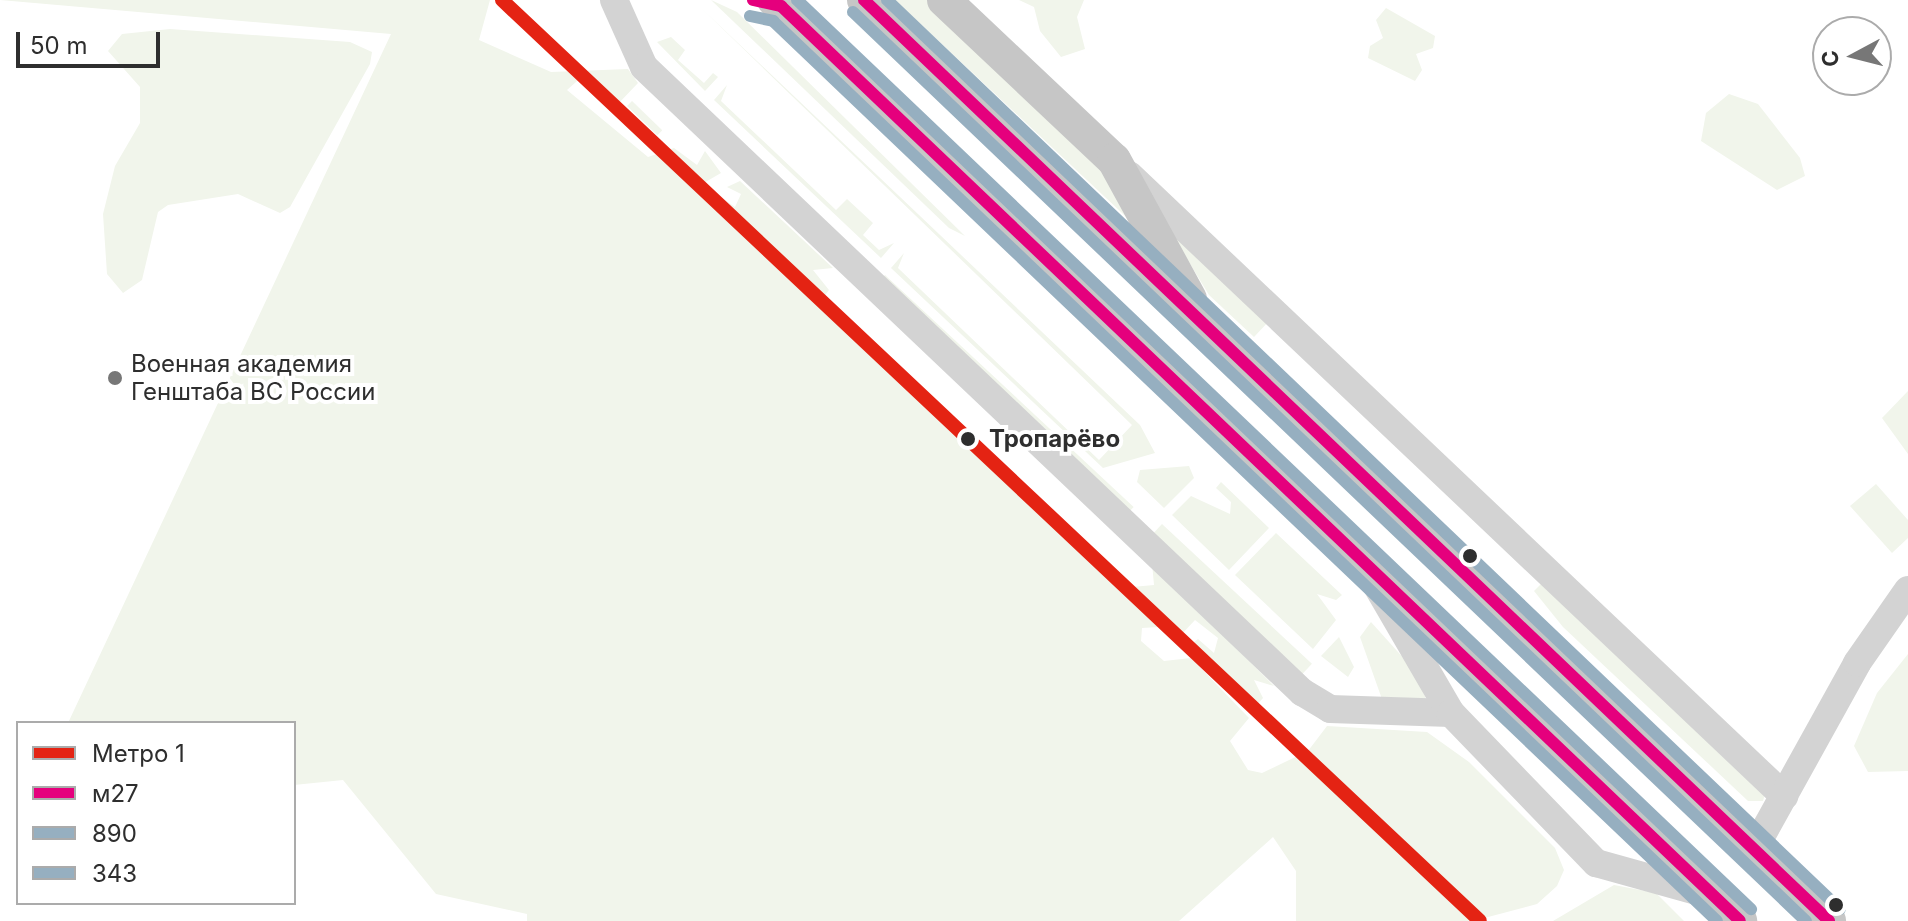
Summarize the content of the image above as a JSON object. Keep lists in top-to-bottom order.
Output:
{
  "places": ["Военная академия Генштаба ВС России", "Тропарёво"],
  "lines": [
    "metro line 1",
    "transit line м27",
    "transit line 343",
    "transit line 890"
  ],
  "legend": [
    "Метро 1",
    "м27",
    "890",
    "343"
  ],
  "scale_bar": "50 m",
  "north": "left"
}
